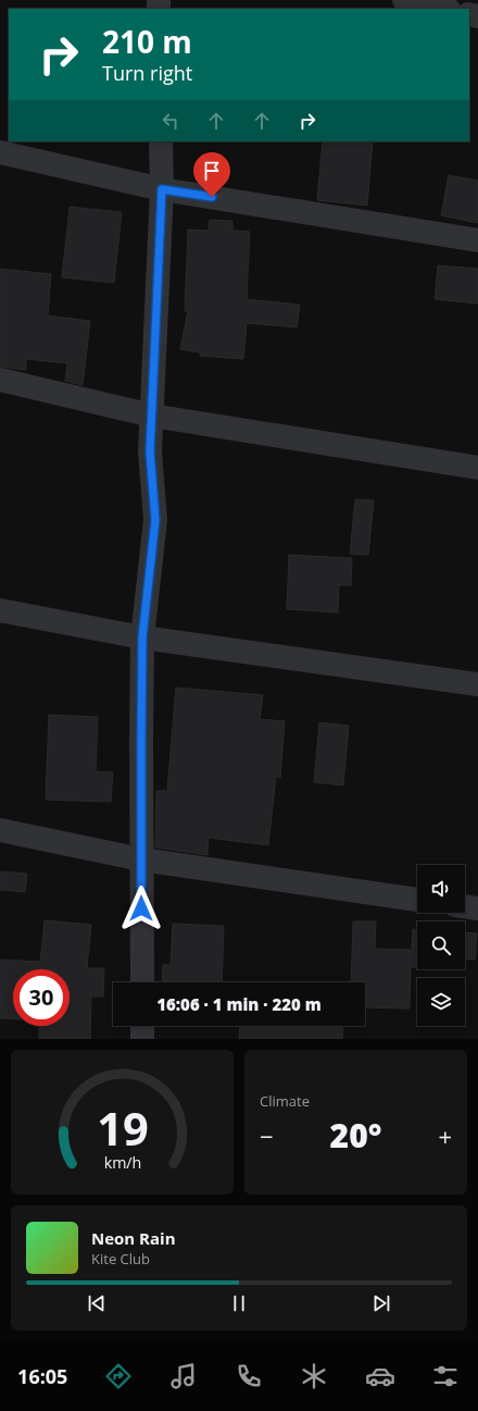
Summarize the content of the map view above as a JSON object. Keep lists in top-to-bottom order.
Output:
{
  "page": {
    "turn": ["210 m", "Turn right"],
    "limit": "30",
    "trip": "16:06 · 1 min · 220 m",
    "tile": "Climate",
    "heat": ["−", "20°", "+"],
    "song": ["Neon Rain", "Kite Club"],
    "tabs": "16:05",
    "gauge": ["19", "km/h"]
  }
}
